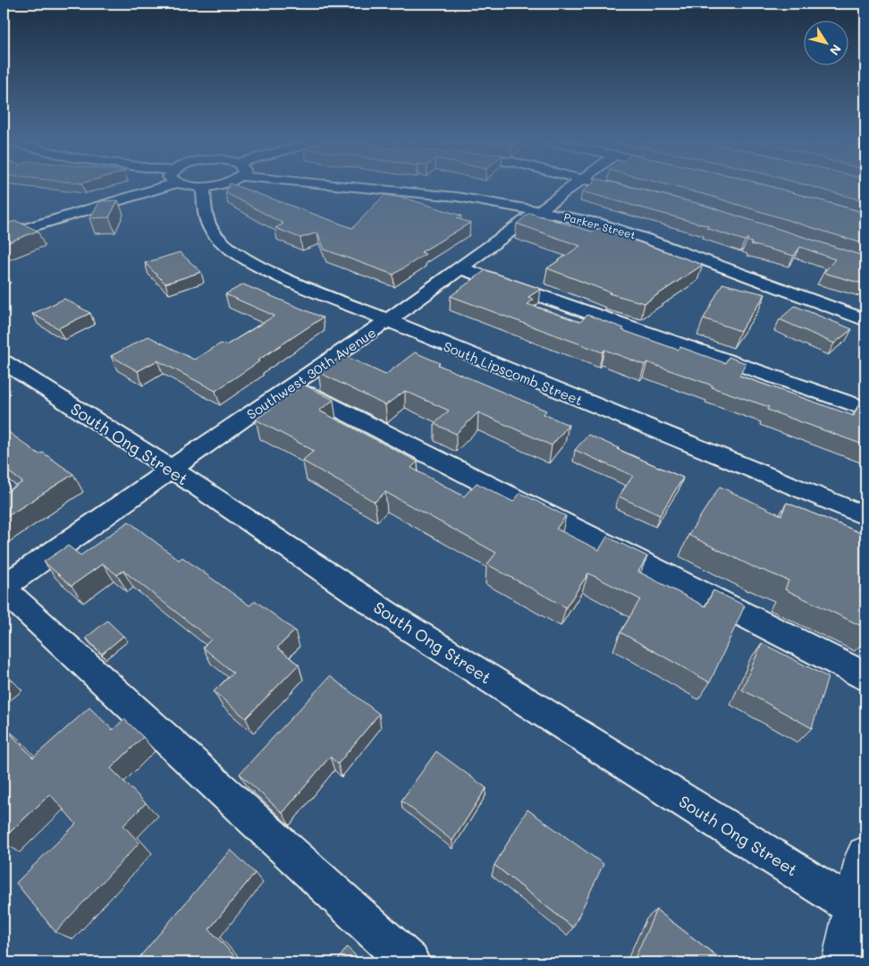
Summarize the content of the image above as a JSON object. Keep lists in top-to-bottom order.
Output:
{
  "streets": {
    "street": [
      "Parker Street",
      "Southwest 30th Avenue",
      "South Lipscomb Street",
      "South Ong Street"
    ]
  },
  "crossings": [
    ["Parker Street", "Southwest 30th Avenue"],
    ["Southwest 30th Avenue", "South Lipscomb Street"],
    ["Southwest 30th Avenue", "South Ong Street"]
  ],
  "north": "bottom right"
}
